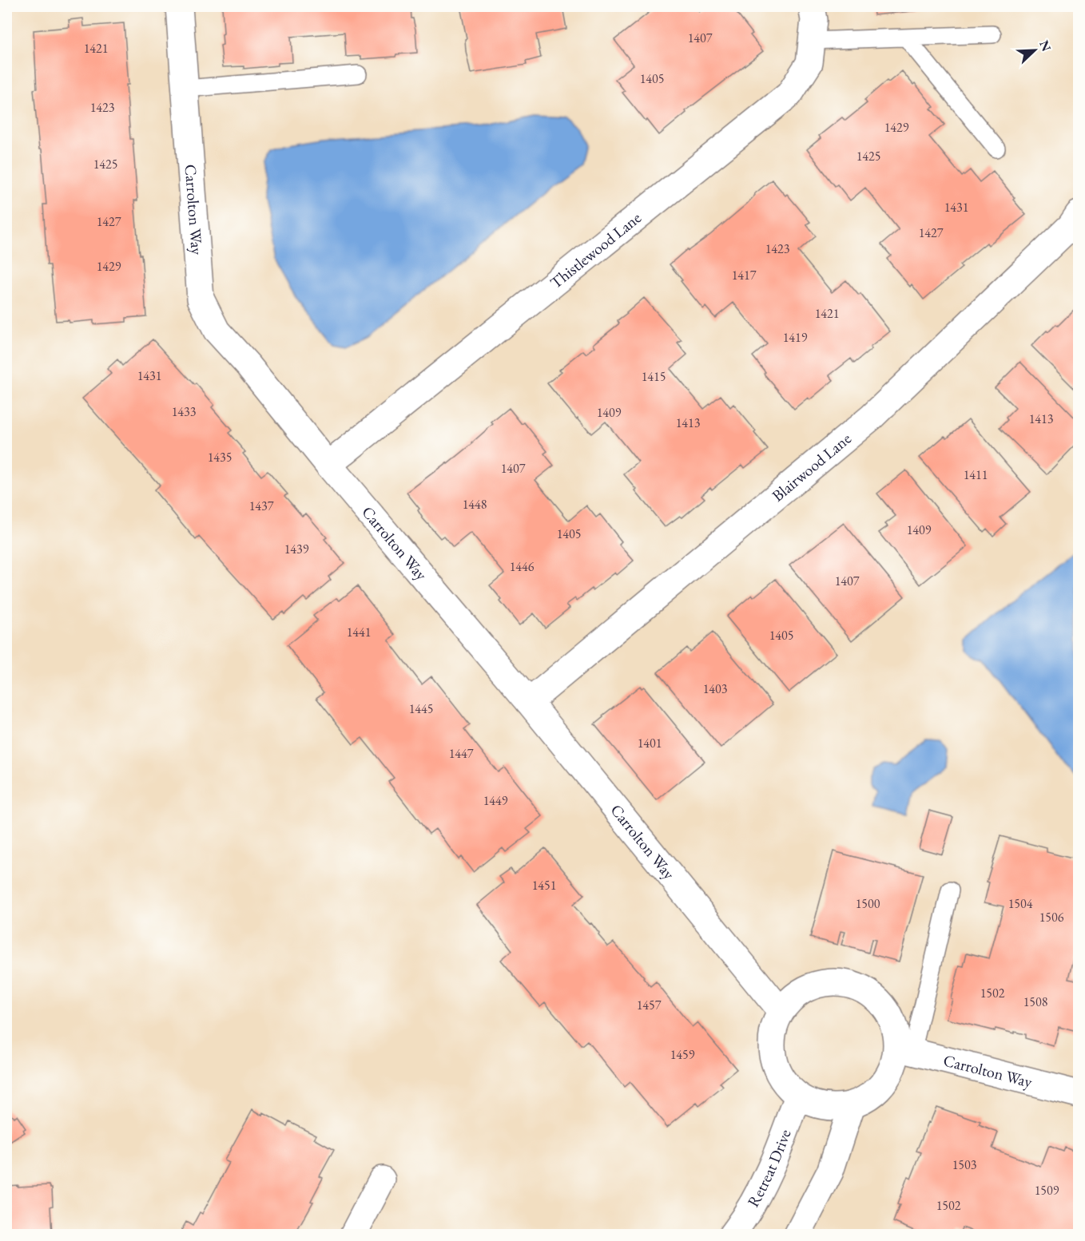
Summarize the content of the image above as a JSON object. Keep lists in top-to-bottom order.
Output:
{
  "streets": {
    "street": [
      "Carrolton Way",
      "Thistlewood Lane",
      "Blairwood Lane",
      "Retreat Drive"
    ]
  },
  "crossings": [
    ["Carrolton Way", "Thistlewood Lane"],
    ["Carrolton Way", "Blairwood Lane"],
    ["Carrolton Way", "Retreat Drive"]
  ],
  "house_numbers": [
    "1407",
    "1421",
    "1405",
    "1423",
    "1429",
    "1425",
    "1425",
    "1431",
    "1427",
    "1427",
    "1423",
    "1429",
    "1417",
    "1421",
    "1419",
    "1431",
    "1415",
    "1433",
    "1409",
    "1413",
    "1413",
    "1435",
    "1407",
    "1411",
    "1448",
    "1437",
    "1409",
    "1405",
    "1439",
    "1446",
    "1407",
    "1441",
    "1405",
    "1403",
    "1445",
    "1401",
    "1447",
    "1449",
    "1451",
    "1500",
    "1504",
    "1506",
    "1502",
    "1508",
    "1457",
    "1459",
    "1503",
    "1509",
    "1502"
  ],
  "north": "top right"
}
